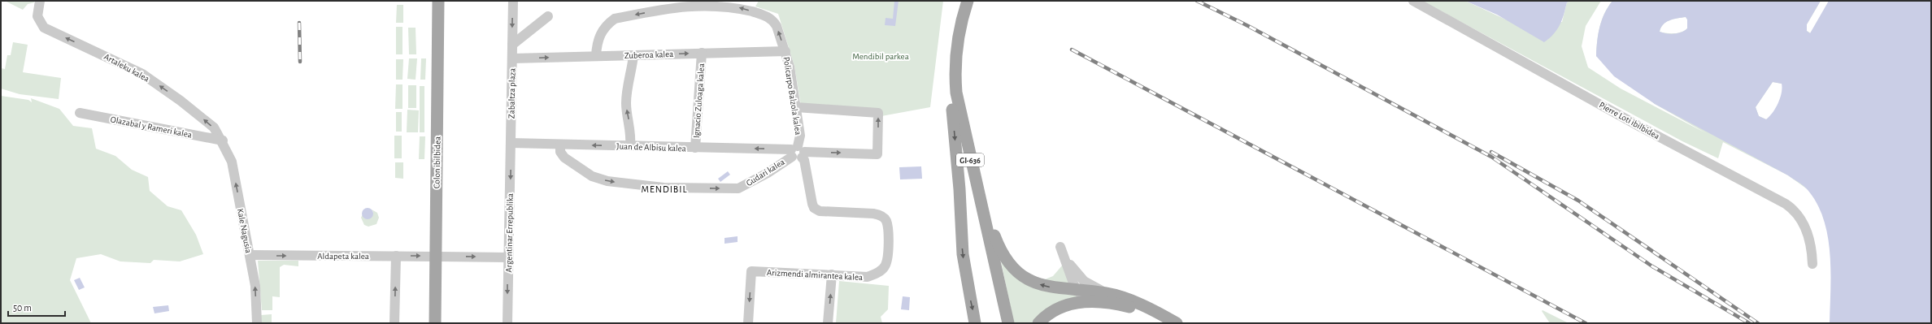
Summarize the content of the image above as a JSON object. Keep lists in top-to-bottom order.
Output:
{
  "streets": {
    "main road": ["GI-636", "Colon ibilbidea"],
    "street": [
      "Zuberoa kalea",
      "Artaleku kalea",
      "Zabaltza plaza",
      "Policarpo Balzola kalea",
      "Ignacio Zuloaga kalea",
      "Pierre Loti ibilbidea",
      "Olazabal y Rameri kalea",
      "Juan de Albisu kalea",
      "Gudari kalea",
      "Kale Nagusia",
      "Argentinar Errepublika",
      "Aldapeta kalea",
      "Arizmendi almirantea kalea"
    ]
  },
  "crossings": [
    ["Zuberoa kalea", "Zabaltza plaza"],
    ["Zuberoa kalea", "Policarpo Balzola kalea"],
    ["Zuberoa kalea", "Ignacio Zuloaga kalea"],
    ["Artaleku kalea", "Olazabal y Rameri kalea"],
    ["Artaleku kalea", "Kale Nagusia"],
    ["Zabaltza plaza", "Juan de Albisu kalea"],
    ["Zabaltza plaza", "Argentinar Errepublika"],
    ["Policarpo Balzola kalea", "Juan de Albisu kalea"],
    ["Policarpo Balzola kalea", "Gudari kalea"],
    ["Policarpo Balzola kalea", "Arizmendi almirantea kalea"],
    ["Ignacio Zuloaga kalea", "Juan de Albisu kalea"],
    ["Olazabal y Rameri kalea", "Kale Nagusia"],
    ["Juan de Albisu kalea", "Gudari kalea"],
    ["Juan de Albisu kalea", "Argentinar Errepublika"],
    ["Juan de Albisu kalea", "Arizmendi almirantea kalea"],
    ["Colon ibilbidea", "Aldapeta kalea"],
    ["Gudari kalea", "Arizmendi almirantea kalea"],
    ["Kale Nagusia", "Aldapeta kalea"],
    ["Argentinar Errepublika", "Aldapeta kalea"]
  ],
  "one_way": [
    "Zuberoa kalea",
    "Artaleku kalea",
    "Gudari kalea",
    "Kale Nagusia",
    "Argentinar Errepublika",
    "Aldapeta kalea"
  ],
  "districts": ["MENDIBIL"],
  "parks": ["Mendibil parkea"],
  "scale_bar": "50 m"
}
